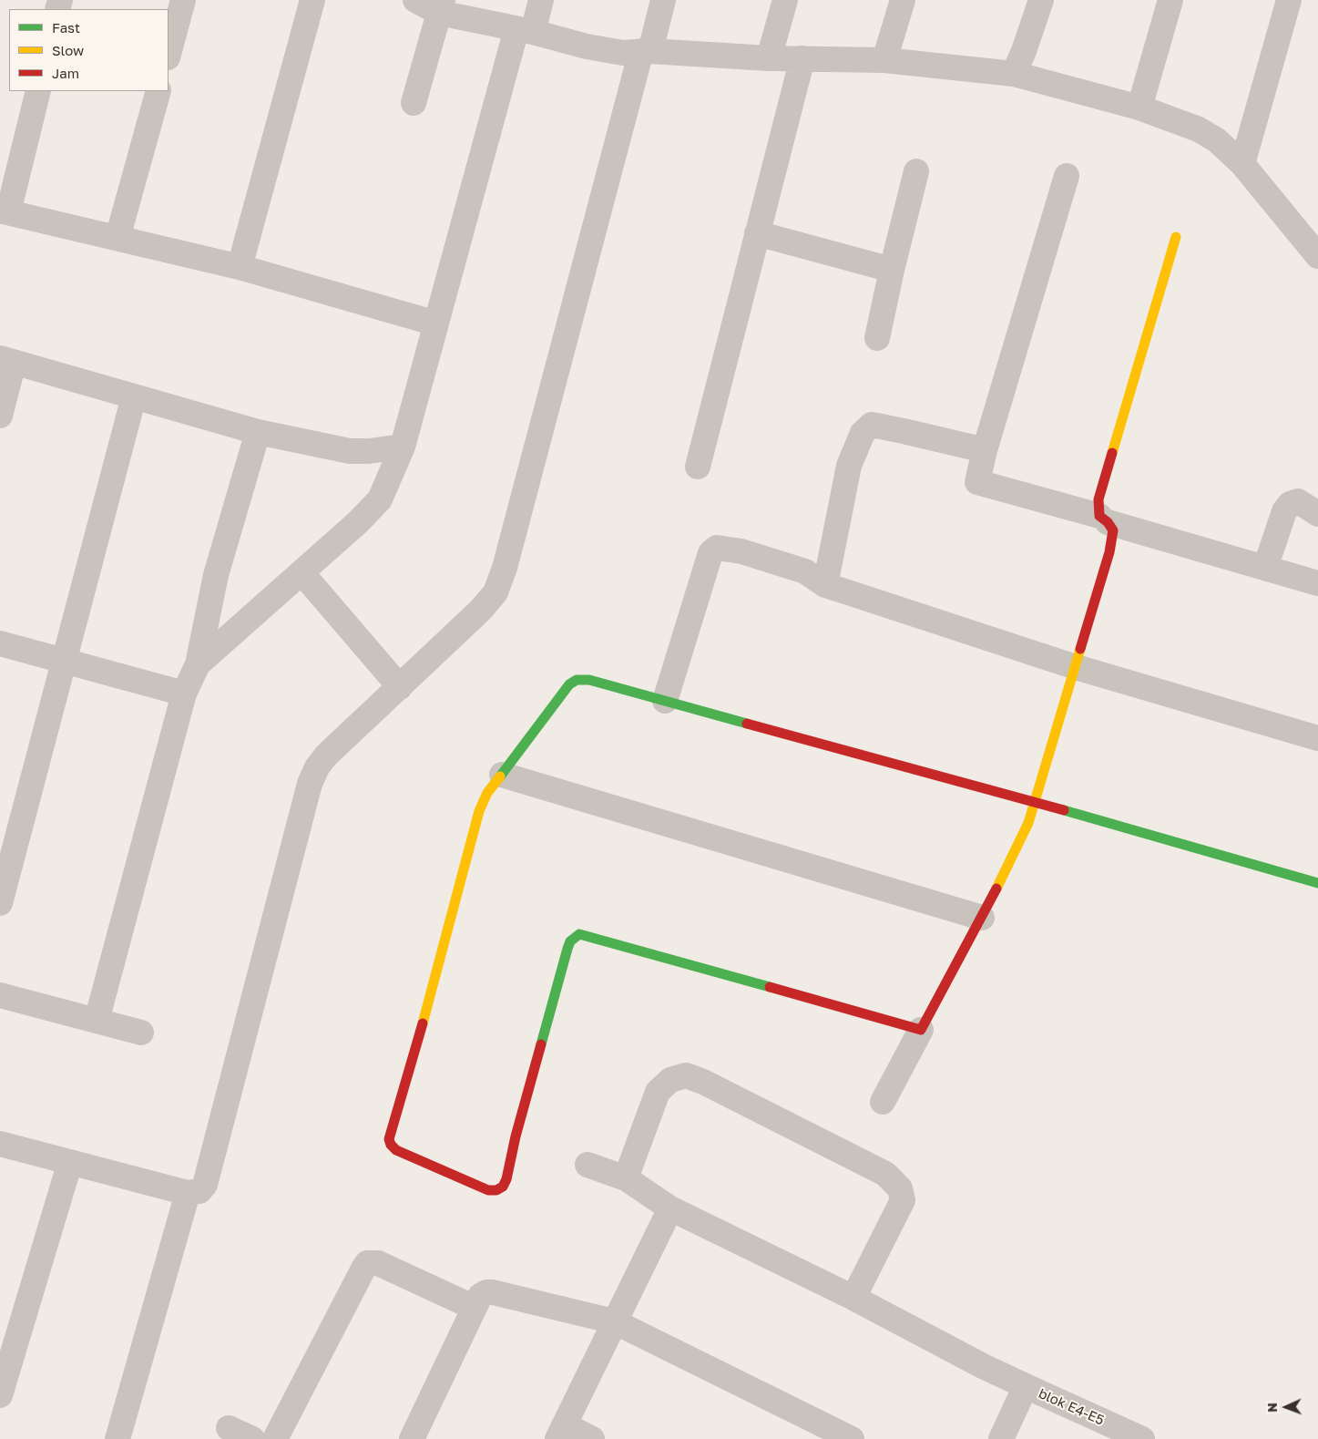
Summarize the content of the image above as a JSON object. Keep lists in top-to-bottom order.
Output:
{
  "streets": {
    "street": ["blok E4-E5"]
  },
  "legend": ["Fast", "Slow", "Jam"],
  "north": "left"
}
